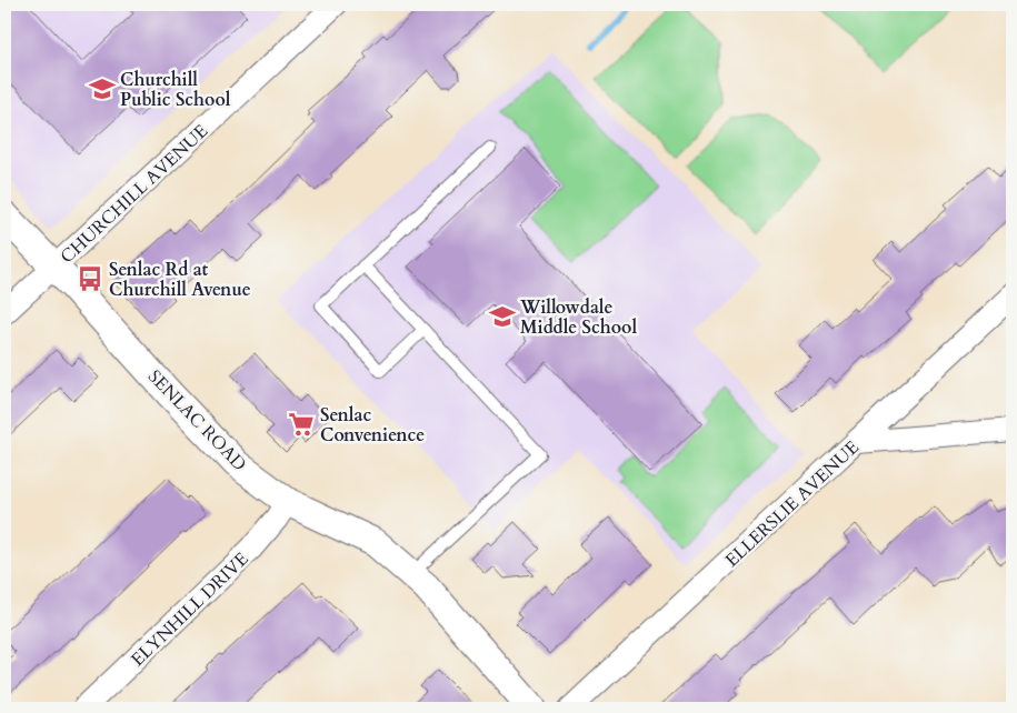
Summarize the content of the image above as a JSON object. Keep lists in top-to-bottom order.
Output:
{
  "streets": {
    "street": [
      "CHURCHILL AVENUE",
      "SENLAC ROAD",
      "ELLERSLIE AVENUE",
      "ELYNHILL DRIVE"
    ]
  },
  "crossings": [
    ["CHURCHILL AVENUE", "SENLAC ROAD"],
    ["SENLAC ROAD", "ELYNHILL DRIVE"]
  ],
  "places": {
    "school or university": ["Churchill Public School", "Willowdale Middle School"],
    "bus stop": ["Senlac Rd at Churchill Avenue"],
    "supermarket": ["Senlac Convenience"]
  }
}
